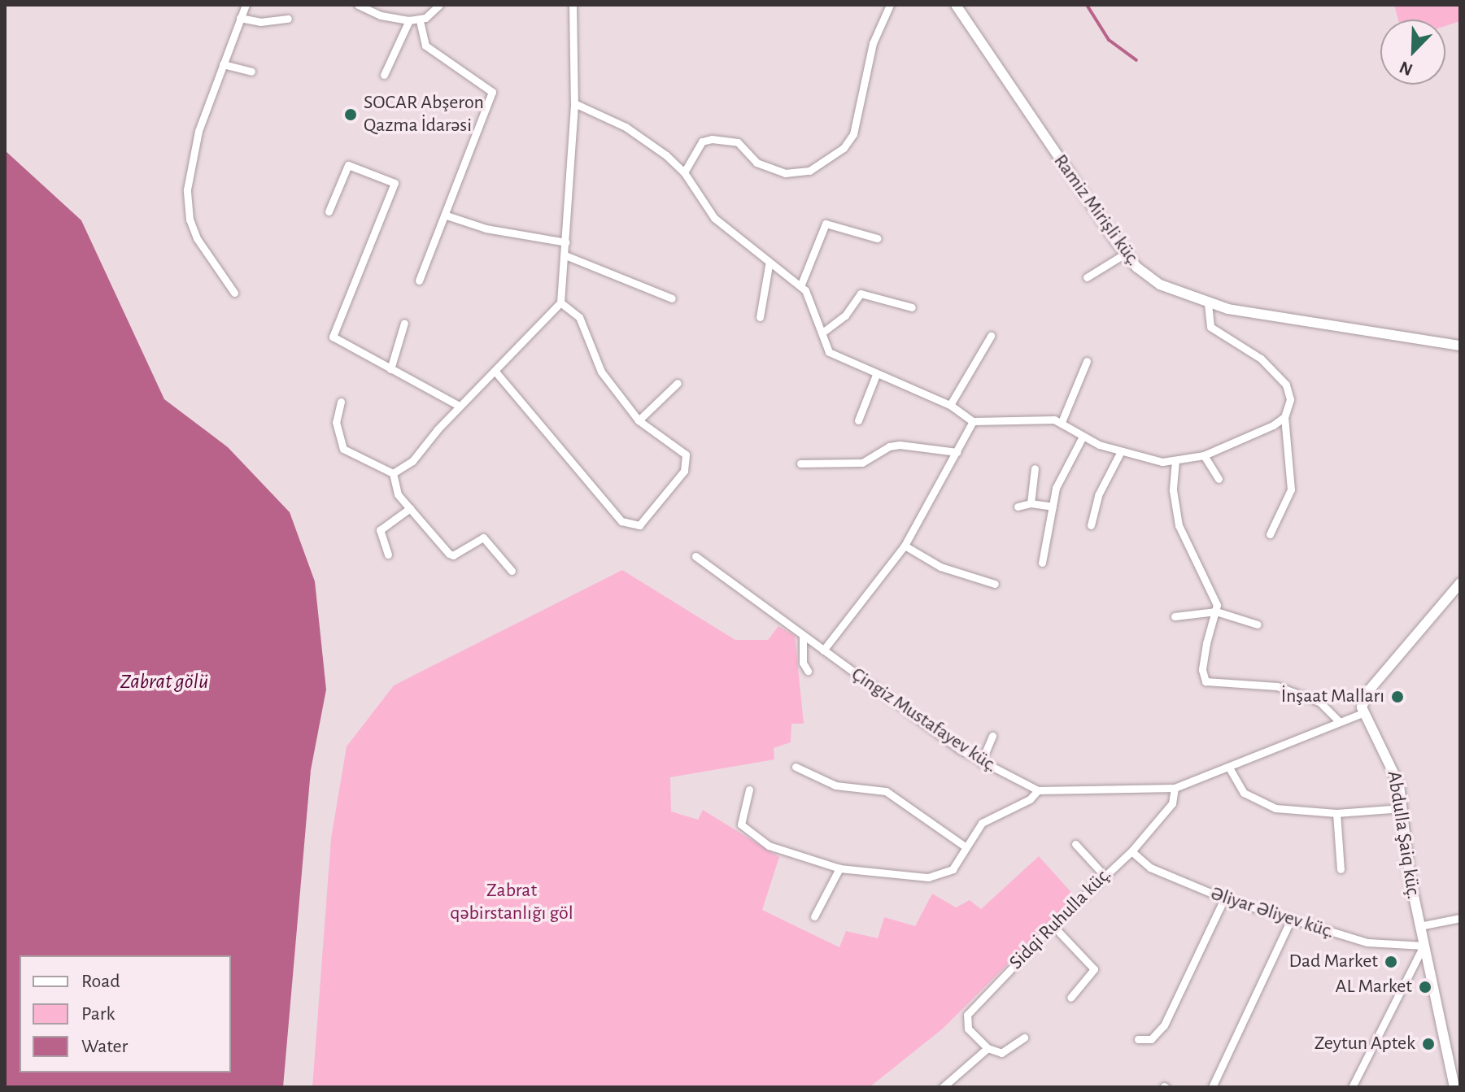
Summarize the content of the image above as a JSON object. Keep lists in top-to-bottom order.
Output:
{
  "streets": {
    "street": [
      "Ramiz Mirişli küç.",
      "Çingiz Mustafayev küç.",
      "Abdulla Şaiq küç.",
      "Əliyar Əliyev küç.",
      "Sidqi Ruhulla küç."
    ]
  },
  "crossings": [
    ["Çingiz Mustafayev küç.", "Abdulla Şaiq küç."],
    ["Çingiz Mustafayev küç.", "Sidqi Ruhulla küç."],
    ["Abdulla Şaiq küç.", "Əliyar Əliyev küç."],
    ["Əliyar Əliyev küç.", "Sidqi Ruhulla küç."]
  ],
  "water": ["Zabrat gölü"],
  "parks": ["Zabrat qəbirstanlığı göl"],
  "places": [
    "SOCAR Abşeron Qazma İdarəsi",
    "İnşaat Malları",
    "Dad Market",
    "AL Market",
    "Zeytun Aptek"
  ],
  "legend": ["Road", "Park", "Water"],
  "north": "bottom left"
}
